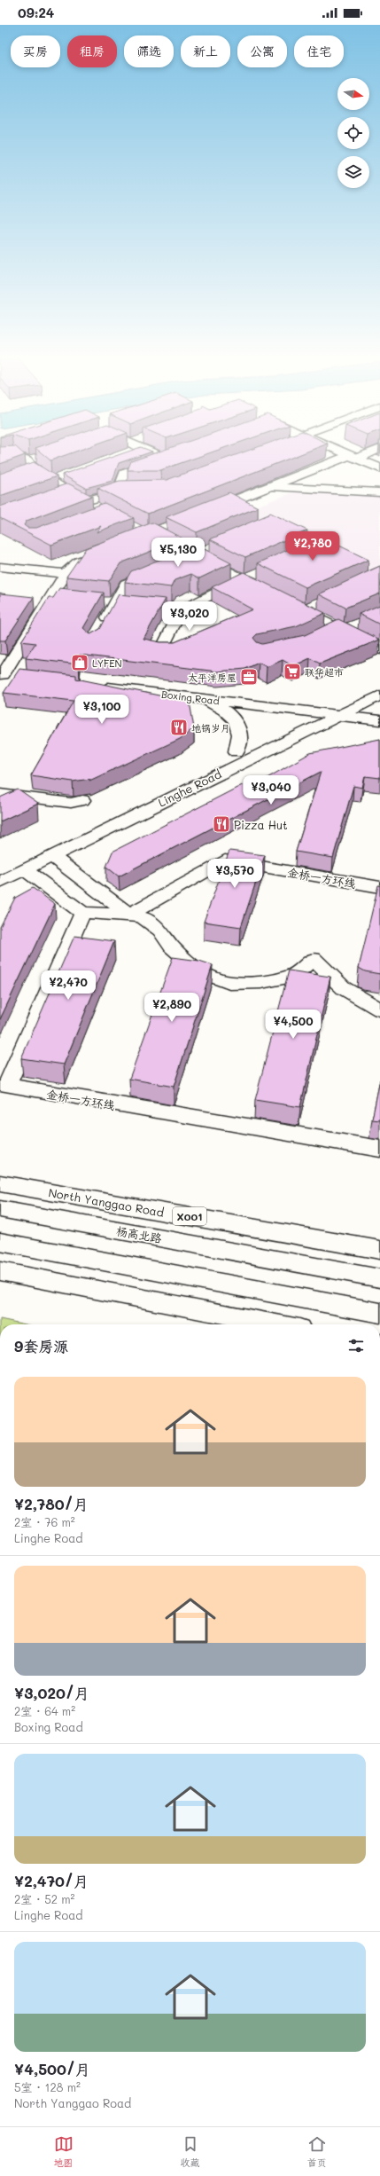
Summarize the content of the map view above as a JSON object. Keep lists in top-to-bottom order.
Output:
{
  "streets": {
    "main road": [
      "Boxing Road",
      "Linghe Road",
      "金桥一方环线",
      "North Yanggao Road",
      "X001",
      "杨高北路"
    ]
  },
  "crossings": [
    ["Boxing Road", "Linghe Road"]
  ],
  "places": {
    "shop": ["LYFEN"],
    "supermarket": ["联华超市"],
    "office": ["太平洋房屋"],
    "restaurant": ["地锅岁月", "Pizza Hut"]
  },
  "north": "right",
  "page": {
    "status": "09:24",
    "chip": [
      "买房",
      "租房",
      "筛选",
      "新上",
      "公寓",
      "住宅"
    ],
    "price": [
      "¥2,780",
      "¥5,130",
      "¥3,020",
      "¥3,100",
      "¥3,040",
      "¥3,570",
      "¥2,470",
      "¥2,890",
      "¥4,500"
    ],
    "heading": "9套房源",
    "list": [
      {
        "name": "¥2,780/月",
        "note": "2室 · 76 m² · Linghe Road"
      },
      {
        "name": "¥3,020/月",
        "note": "2室 · 64 m² · Boxing Road"
      },
      {
        "name": "¥2,470/月",
        "note": "2室 · 52 m² · Linghe Road"
      },
      {
        "name": "¥4,500/月",
        "note": "5室 · 128 m² · North Yanggao Road"
      }
    ],
    "tabs": ["地图", "收藏", "首页"]
  }
}
